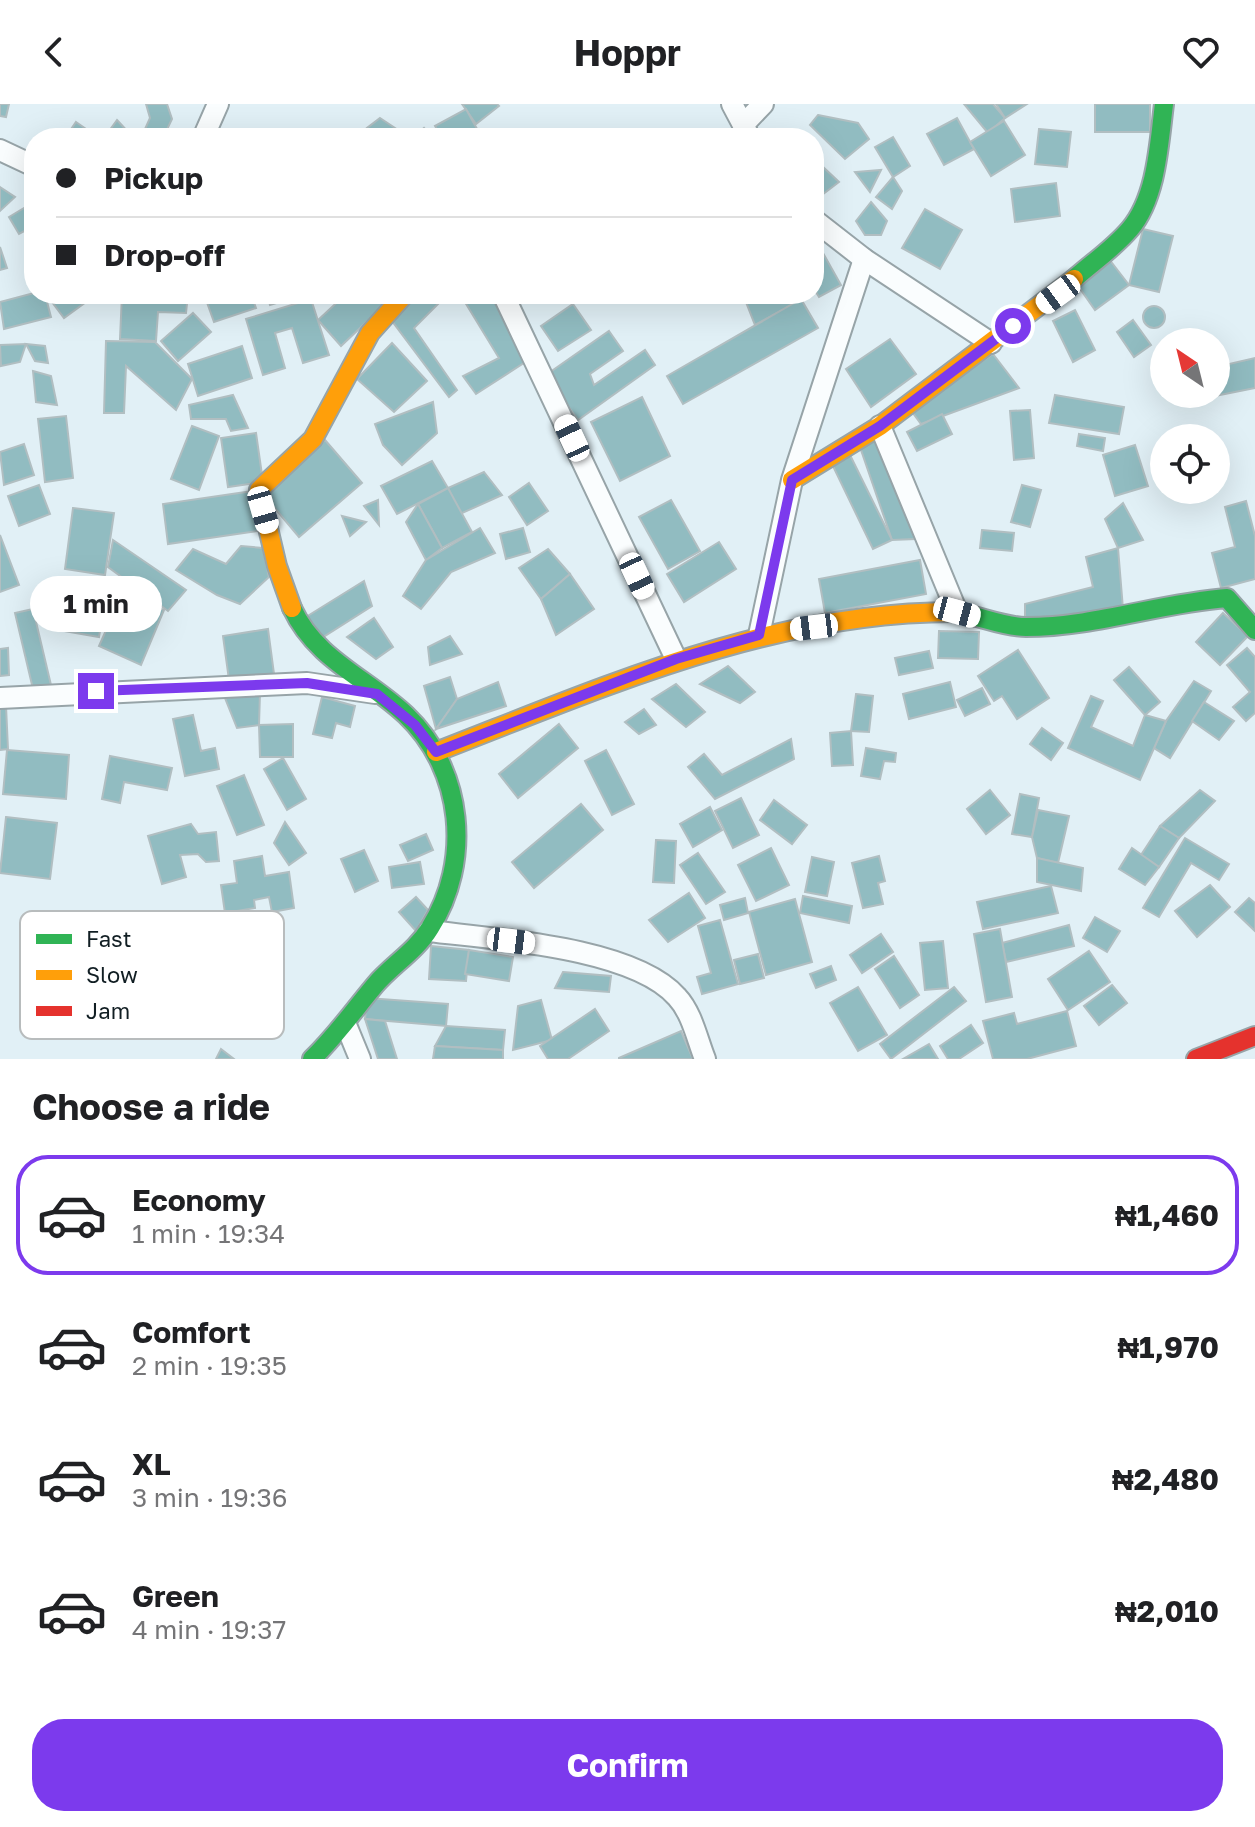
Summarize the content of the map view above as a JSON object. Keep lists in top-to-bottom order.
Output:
{
  "legend": ["Fast", "Slow", "Jam"],
  "north": "top left",
  "page": {
    "header": "Hoppr",
    "banner": ["Pickup", "Drop-off"],
    "bubble": "1 min",
    "heading": "Choose a ride",
    "list": [
      {
        "name": "Economy",
        "note": "1 min · 19:34",
        "value": "₦1,460"
      },
      {
        "name": "Comfort",
        "note": "2 min · 19:35",
        "value": "₦1,970"
      },
      {
        "name": "XL",
        "note": "3 min · 19:36",
        "value": "₦2,480"
      },
      {
        "name": "Green",
        "note": "4 min · 19:37",
        "value": "₦2,010"
      }
    ],
    "buttons": "Confirm"
  }
}
